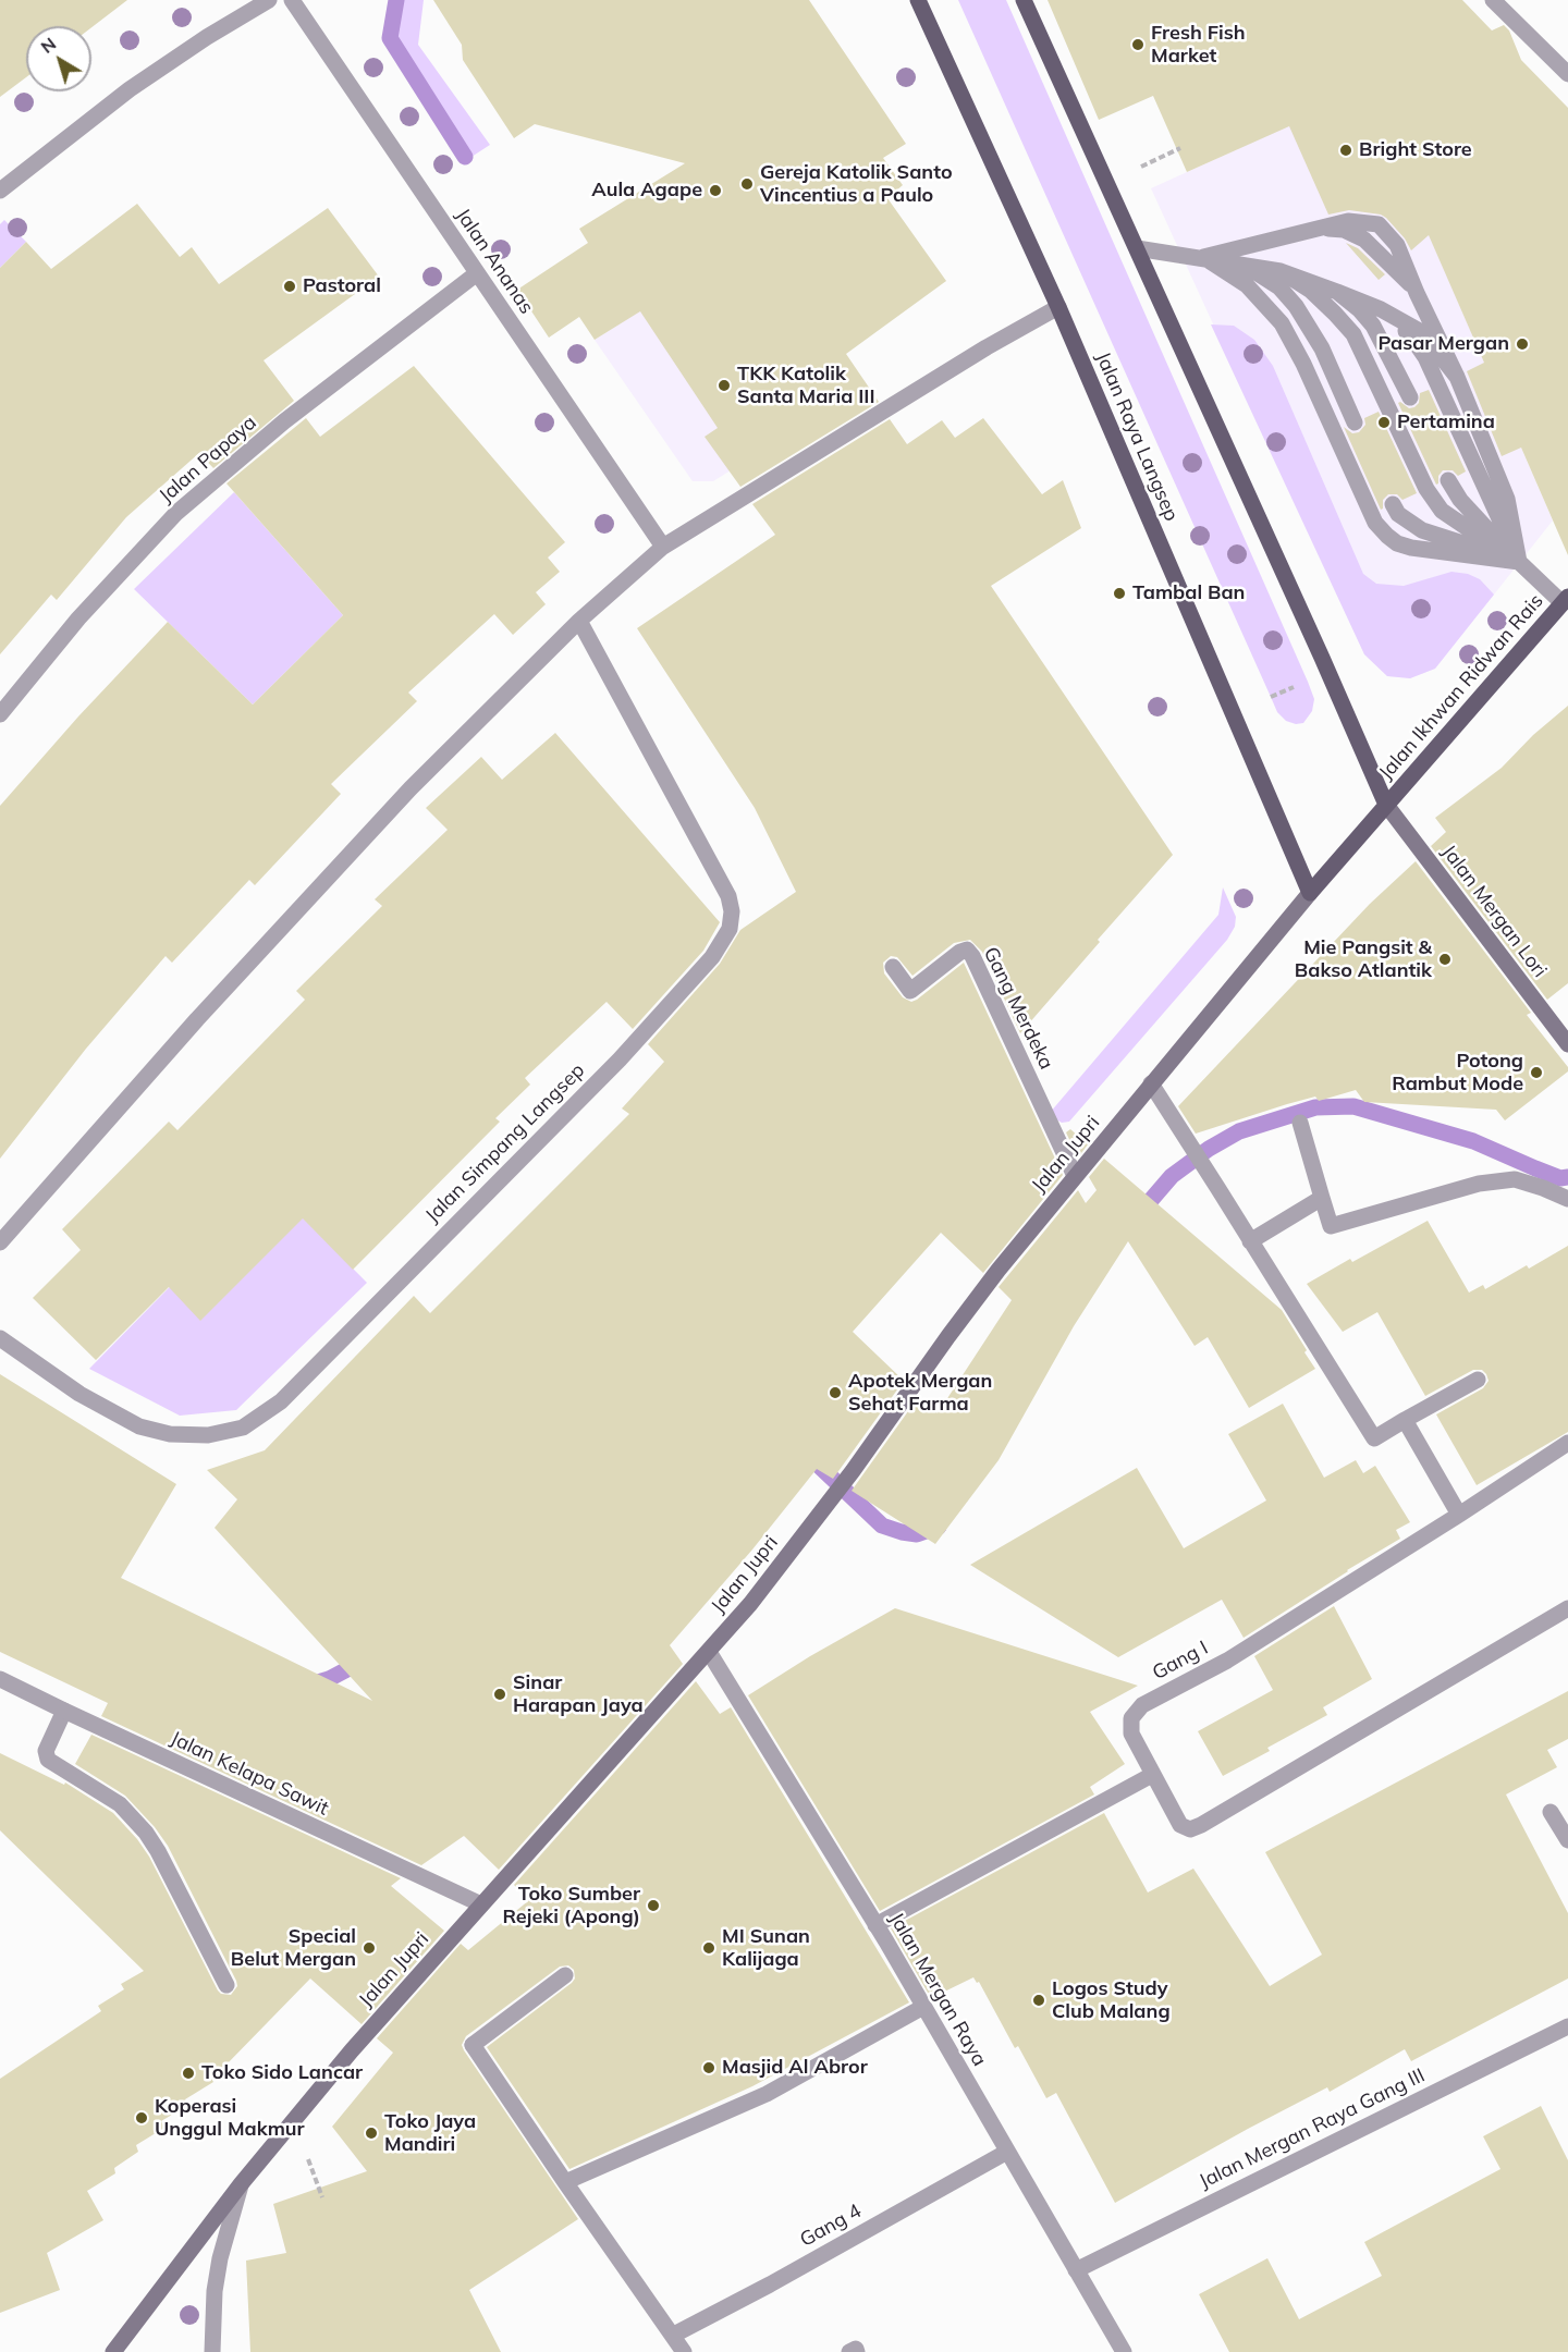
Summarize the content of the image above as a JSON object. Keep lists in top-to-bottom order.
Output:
{
  "streets": {
    "main road": [
      "Jalan Raya Langsep",
      "Jalan Ikhwan Ridwan Rais",
      "Jalan Mergan Lori",
      "Jalan Jupri"
    ],
    "street": [
      "Jalan Ananas",
      "Jalan Papaya",
      "Gang Merdeka",
      "Jalan Simpang Langsep",
      "Gang I",
      "Jalan Kelapa Sawit",
      "Jalan Mergan Raya",
      "Jalan Mergan Raya Gang III",
      "Gang 4"
    ]
  },
  "crossings": [
    ["Jalan Ananas", "Jalan Papaya"],
    ["Jalan Raya Langsep", "Jalan Jupri"],
    ["Jalan Ikhwan Ridwan Rais", "Jalan Mergan Lori"],
    ["Jalan Ikhwan Ridwan Rais", "Jalan Jupri"],
    ["Jalan Mergan Lori", "Jalan Jupri"],
    ["Gang Merdeka", "Jalan Jupri"],
    ["Jalan Jupri", "Jalan Kelapa Sawit"],
    ["Jalan Jupri", "Jalan Mergan Raya"],
    ["Jalan Mergan Raya", "Jalan Mergan Raya Gang III"],
    ["Jalan Mergan Raya", "Gang 4"]
  ],
  "places": [
    "Fresh Fish Market",
    "Bright Store",
    "Gereja Katolik Santo Vincentius a Paulo",
    "Aula Agape",
    "Pastoral",
    "Pasar Mergan",
    "TKK Katolik Santa Maria III",
    "Pertamina",
    "Tambal Ban",
    "Mie Pangsit & Bakso Atlantik",
    "Potong Rambut Mode",
    "Apotek Mergan Sehat Farma",
    "Sinar Harapan Jaya",
    "Toko Sumber Rejeki (Apong)",
    "Special Belut Mergan",
    "MI Sunan Kalijaga",
    "Logos Study Club Malang",
    "Masjid Al Abror",
    "Toko Sido Lancar",
    "Koperasi Unggul Makmur",
    "Toko Jaya Mandiri"
  ],
  "north": "top left"
}
